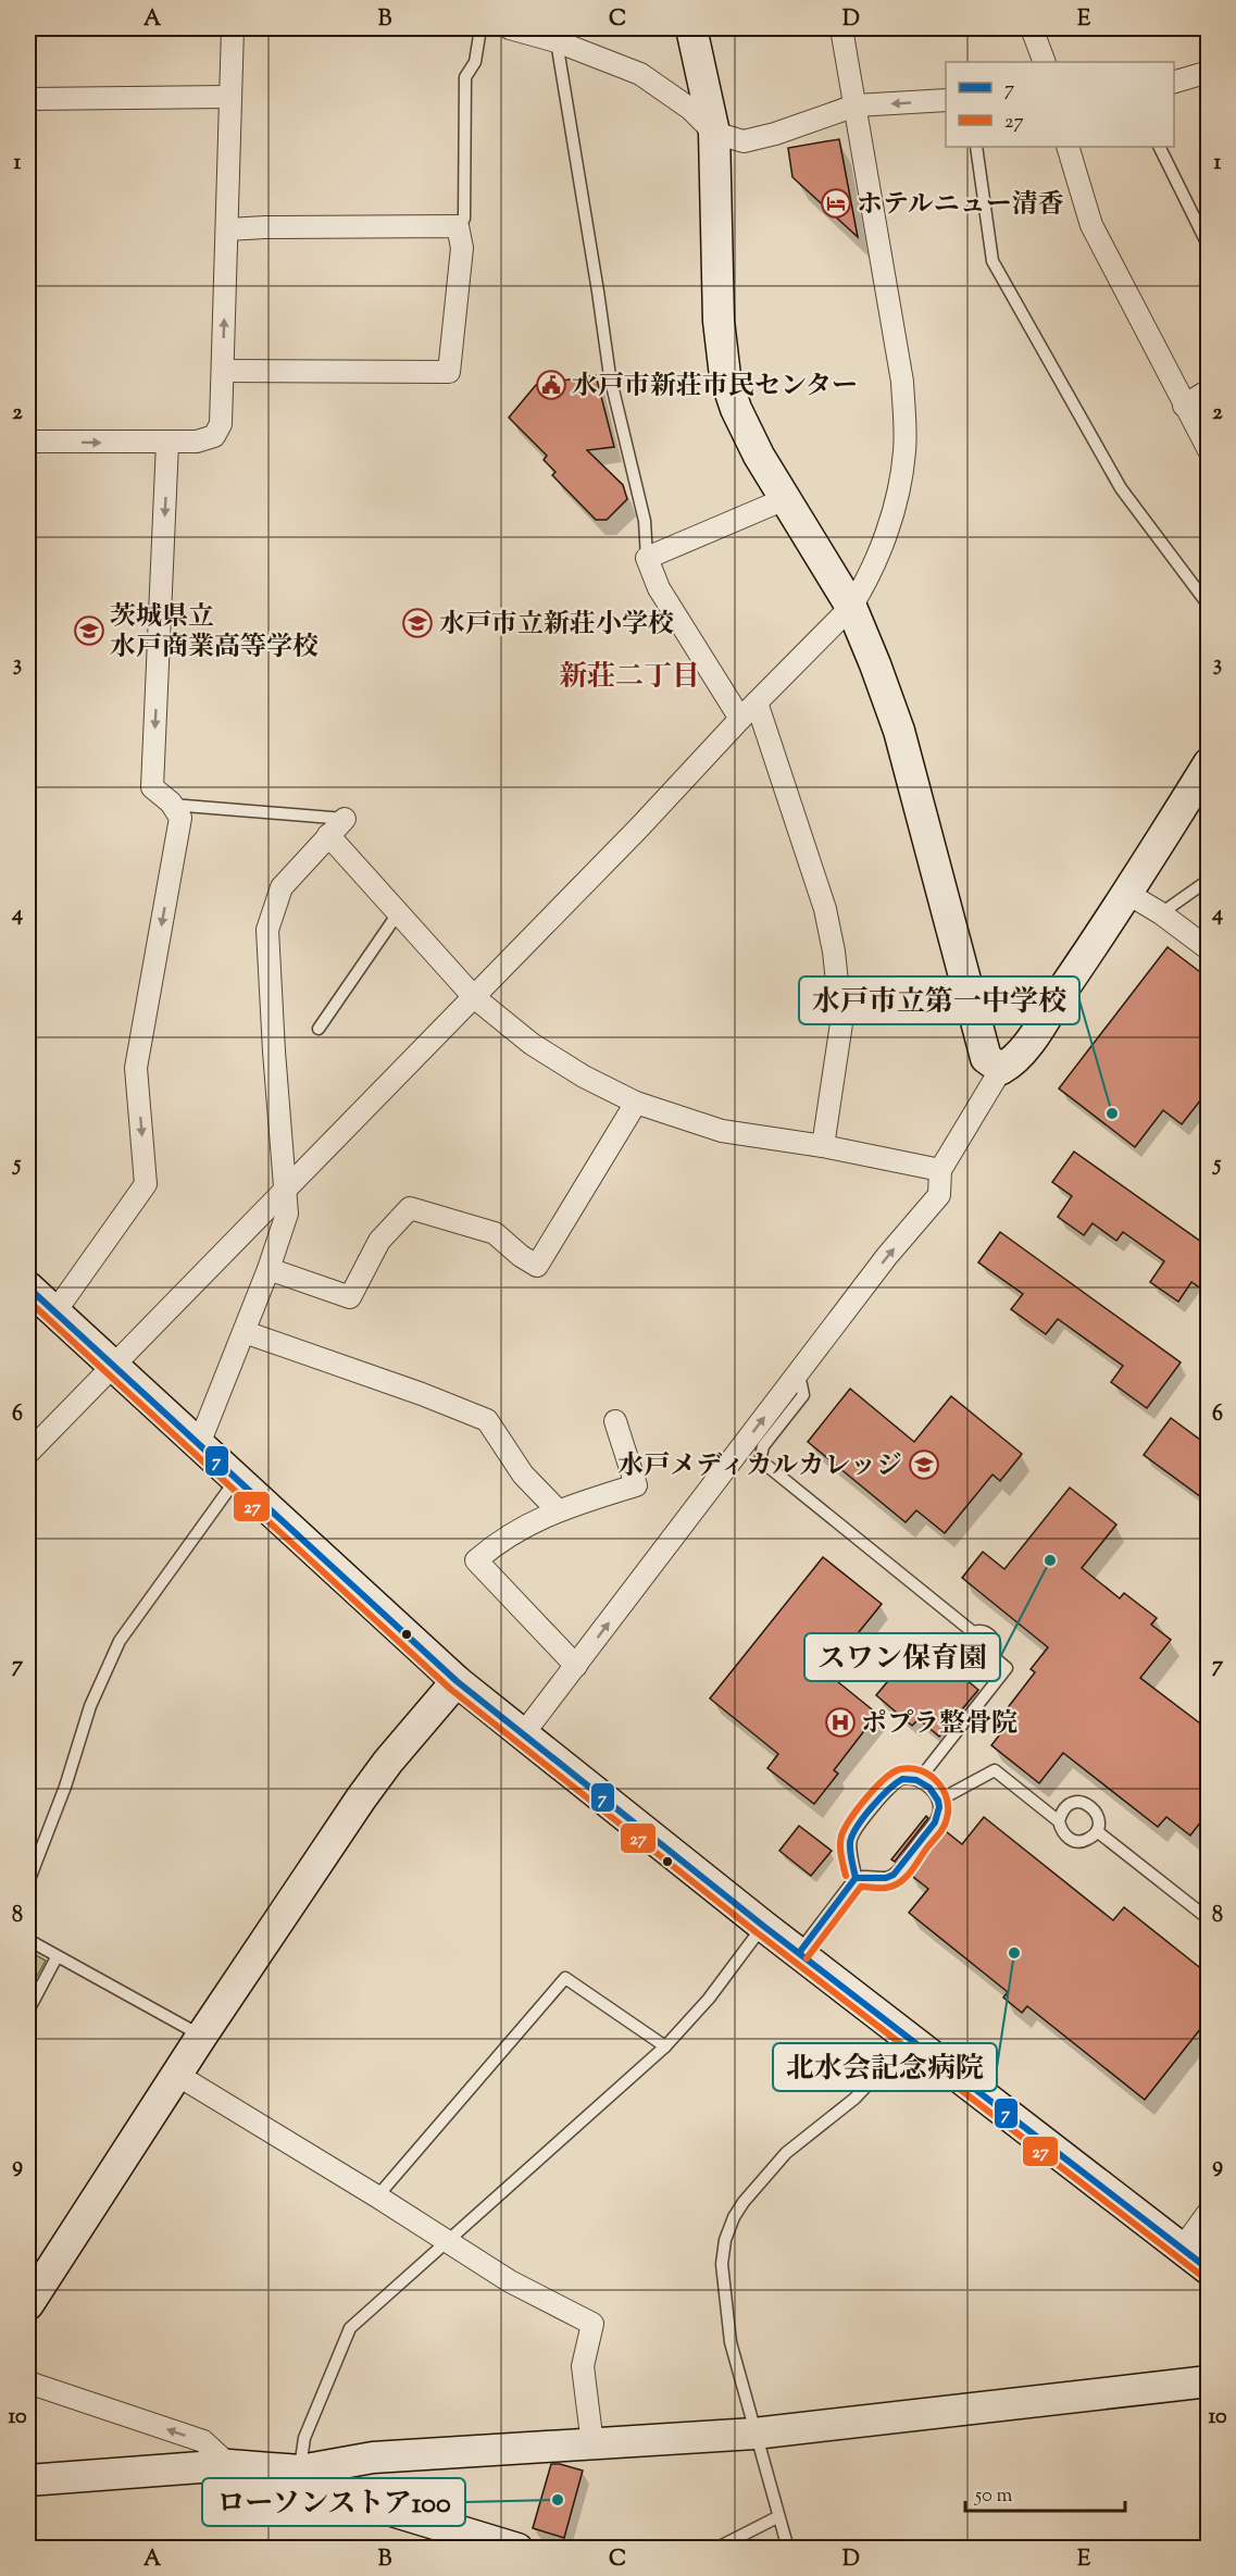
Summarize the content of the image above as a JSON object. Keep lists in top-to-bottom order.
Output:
{
  "districts": ["新荘二丁目"],
  "places": {
    "hotel": ["ホテルニュー清香"],
    "public building": ["水戸市新荘市民センター"],
    "school or university": ["水戸市立新荘小学校", "茨城県立 水戸商業高等学校", "水戸メディカルカレッジ"],
    "other": [
      "水戸市立第一中学校",
      "スワン保育園",
      "北水会記念病院",
      "ローソンストア100"
    ],
    "hospital": ["ポプラ整骨院"]
  },
  "lines": ["transit line 7", "transit line 27"],
  "legend": ["7", "27"],
  "scale_bar": "50 m",
  "grid": {
    "columns": [
      "A",
      "B",
      "C",
      "D",
      "E"
    ],
    "rows": [
      "1",
      "2",
      "3",
      "4",
      "5",
      "6",
      "7",
      "8",
      "9",
      "10"
    ]
  }
}
